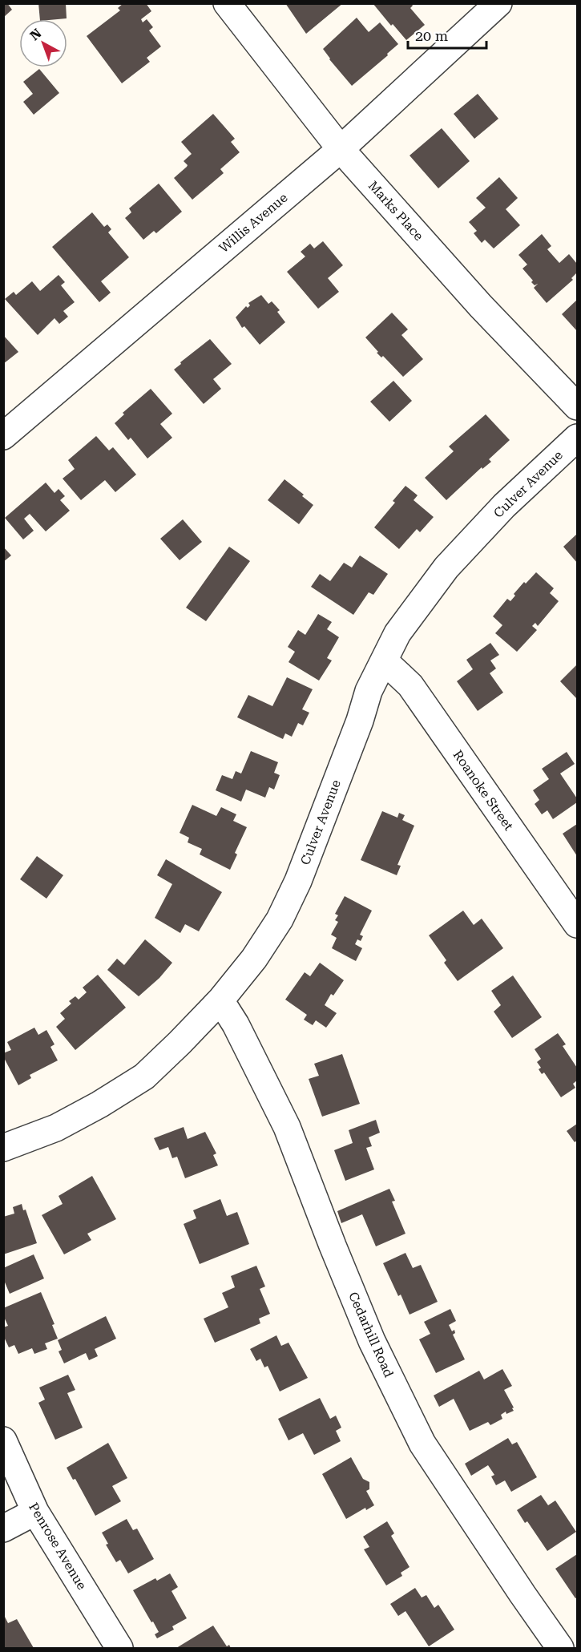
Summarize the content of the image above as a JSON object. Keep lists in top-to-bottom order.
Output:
{
  "streets": {
    "street": [
      "Marks Place",
      "Willis Avenue",
      "Culver Avenue",
      "Roanoke Street",
      "Cedarhill Road",
      "Penrose Avenue"
    ]
  },
  "crossings": [
    ["Marks Place", "Willis Avenue"],
    ["Culver Avenue", "Roanoke Street"],
    ["Culver Avenue", "Cedarhill Road"]
  ],
  "scale_bar": "20 m",
  "north": "top left"
}
